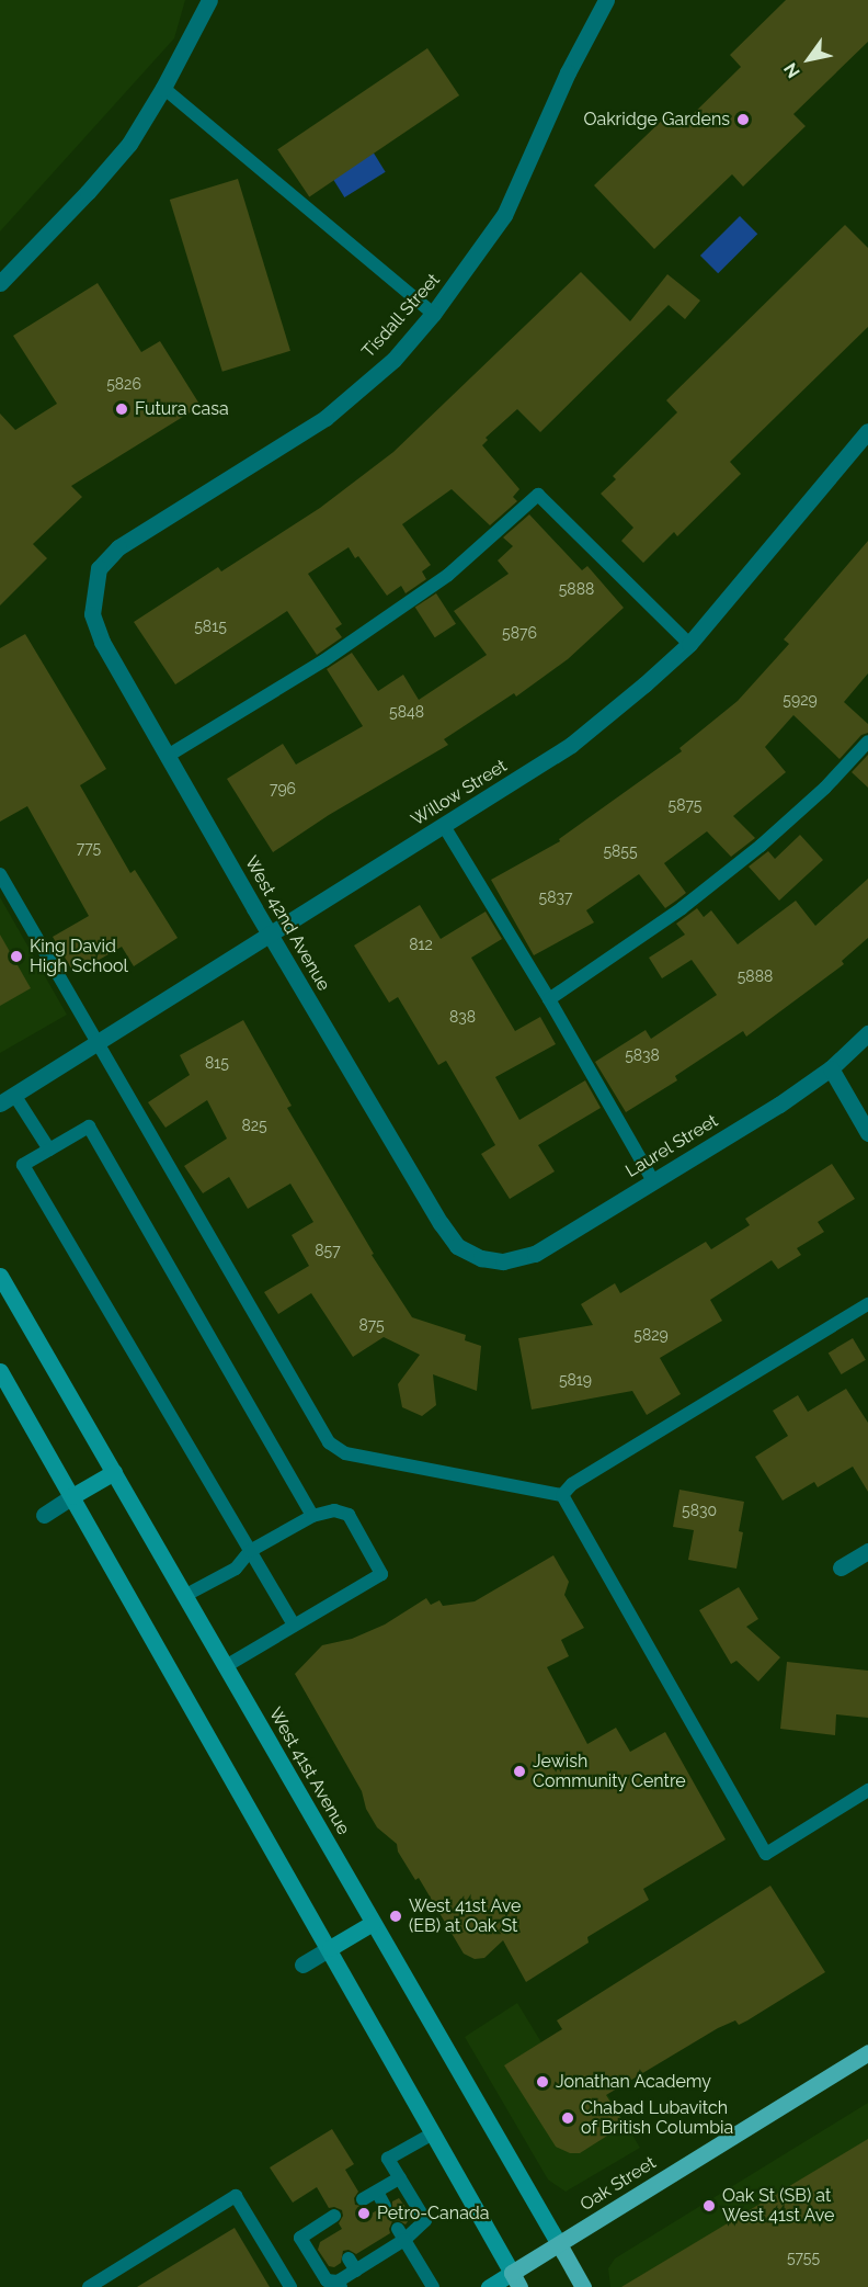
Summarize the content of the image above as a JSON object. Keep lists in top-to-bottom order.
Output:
{
  "streets": {
    "main road": ["West 41st Avenue", "Oak Street"],
    "street": [
      "Tisdall Street",
      "Willow Street",
      "West 42nd Avenue",
      "Laurel Street"
    ]
  },
  "crossings": [
    ["Tisdall Street", "West 42nd Avenue"],
    ["Willow Street", "West 42nd Avenue"],
    ["West 42nd Avenue", "Laurel Street"],
    ["West 41st Avenue", "Oak Street"]
  ],
  "places": [
    "Oakridge Gardens",
    "Futura casa",
    "King David High School",
    "Jewish Community Centre",
    "West 41st Ave (EB) at Oak St",
    "Jonathan Academy",
    "Chabad Lubavitch of British Columbia",
    "Oak St (SB) at West 41st Ave",
    "Petro-Canada"
  ],
  "house_numbers": [
    "5826",
    "5888",
    "5815",
    "5876",
    "5929",
    "5848",
    "796",
    "5875",
    "775",
    "5855",
    "5837",
    "812",
    "5888",
    "838",
    "5838",
    "815",
    "825",
    "857",
    "875",
    "5829",
    "5819",
    "5830",
    "5755"
  ],
  "north": "bottom left"
}
